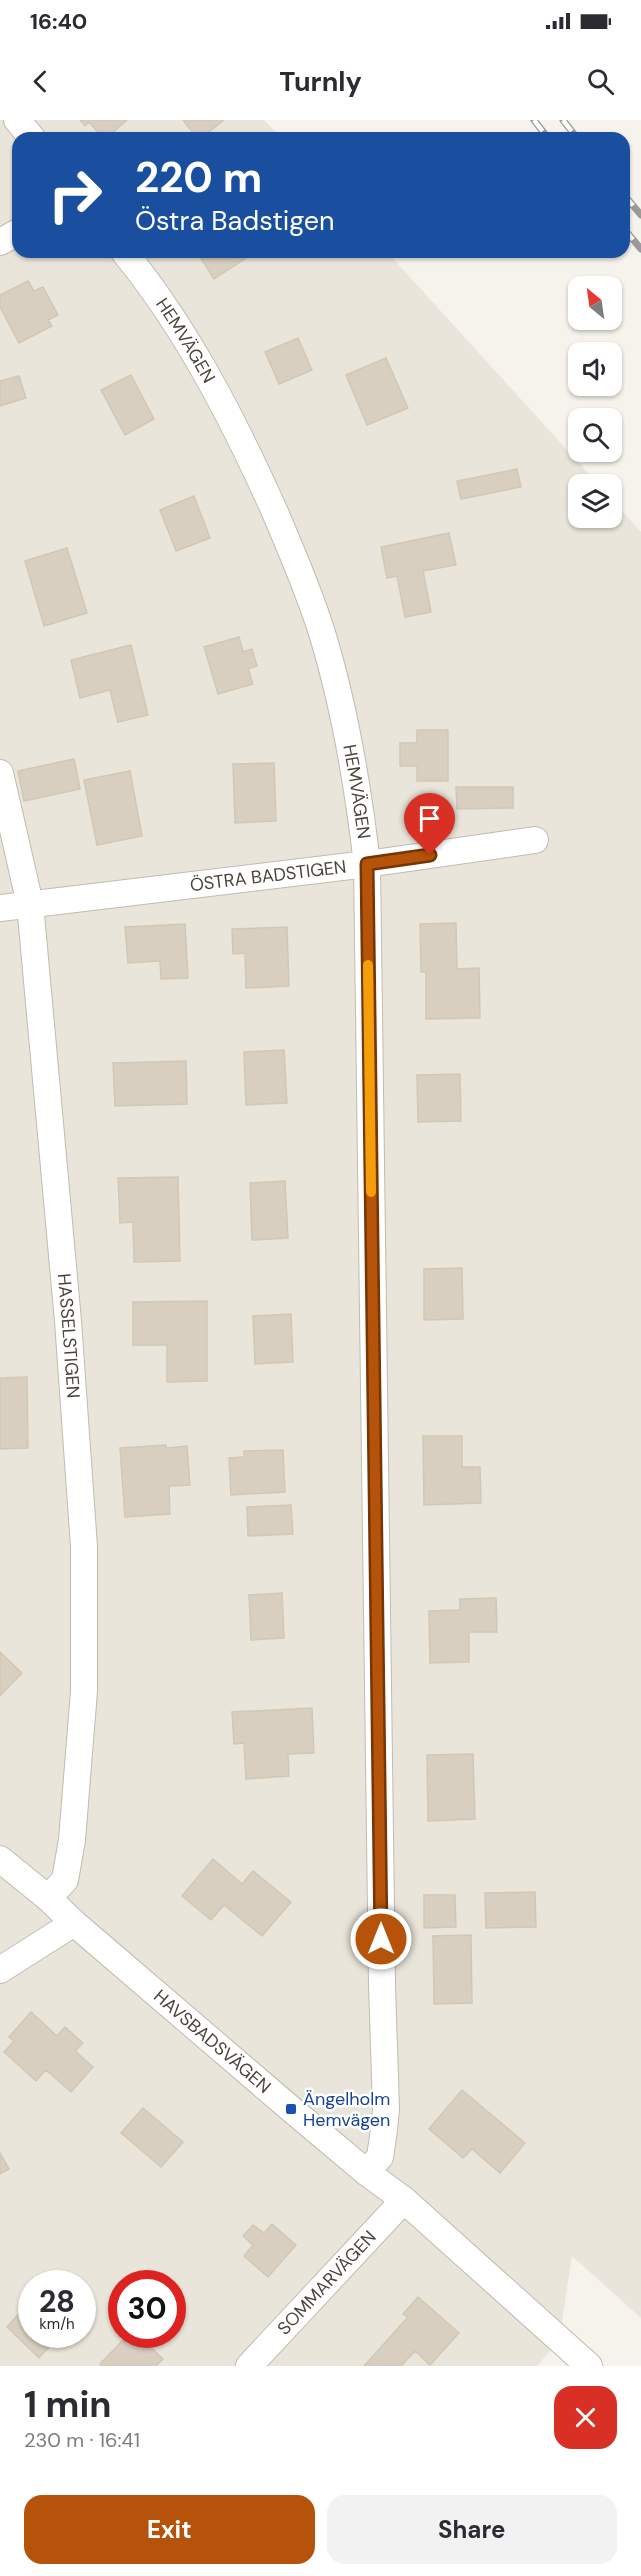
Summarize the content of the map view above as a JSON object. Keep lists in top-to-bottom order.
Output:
{
  "streets": {
    "street": [
      "HEMVÄGEN",
      "ÖSTRA BADSTIGEN",
      "HASSELSTIGEN",
      "HAVSBADSVÄGEN",
      "SOMMARVÄGEN"
    ]
  },
  "crossings": [
    ["HEMVÄGEN", "ÖSTRA BADSTIGEN"],
    ["HEMVÄGEN", "HAVSBADSVÄGEN"],
    ["ÖSTRA BADSTIGEN", "HASSELSTIGEN"],
    ["HASSELSTIGEN", "HAVSBADSVÄGEN"],
    ["HAVSBADSVÄGEN", "SOMMARVÄGEN"]
  ],
  "places": {
    "transit": ["Ängelholm Hemvägen"]
  },
  "north": "top left",
  "page": {
    "status": "16:40",
    "header": "Turnly",
    "turn": ["220 m", "Östra Badstigen"],
    "speed": "28 km/h",
    "limit": "30",
    "heading": ["1 min", "230 m · 16:41"],
    "buttons": ["Exit", "Share"]
  }
}
